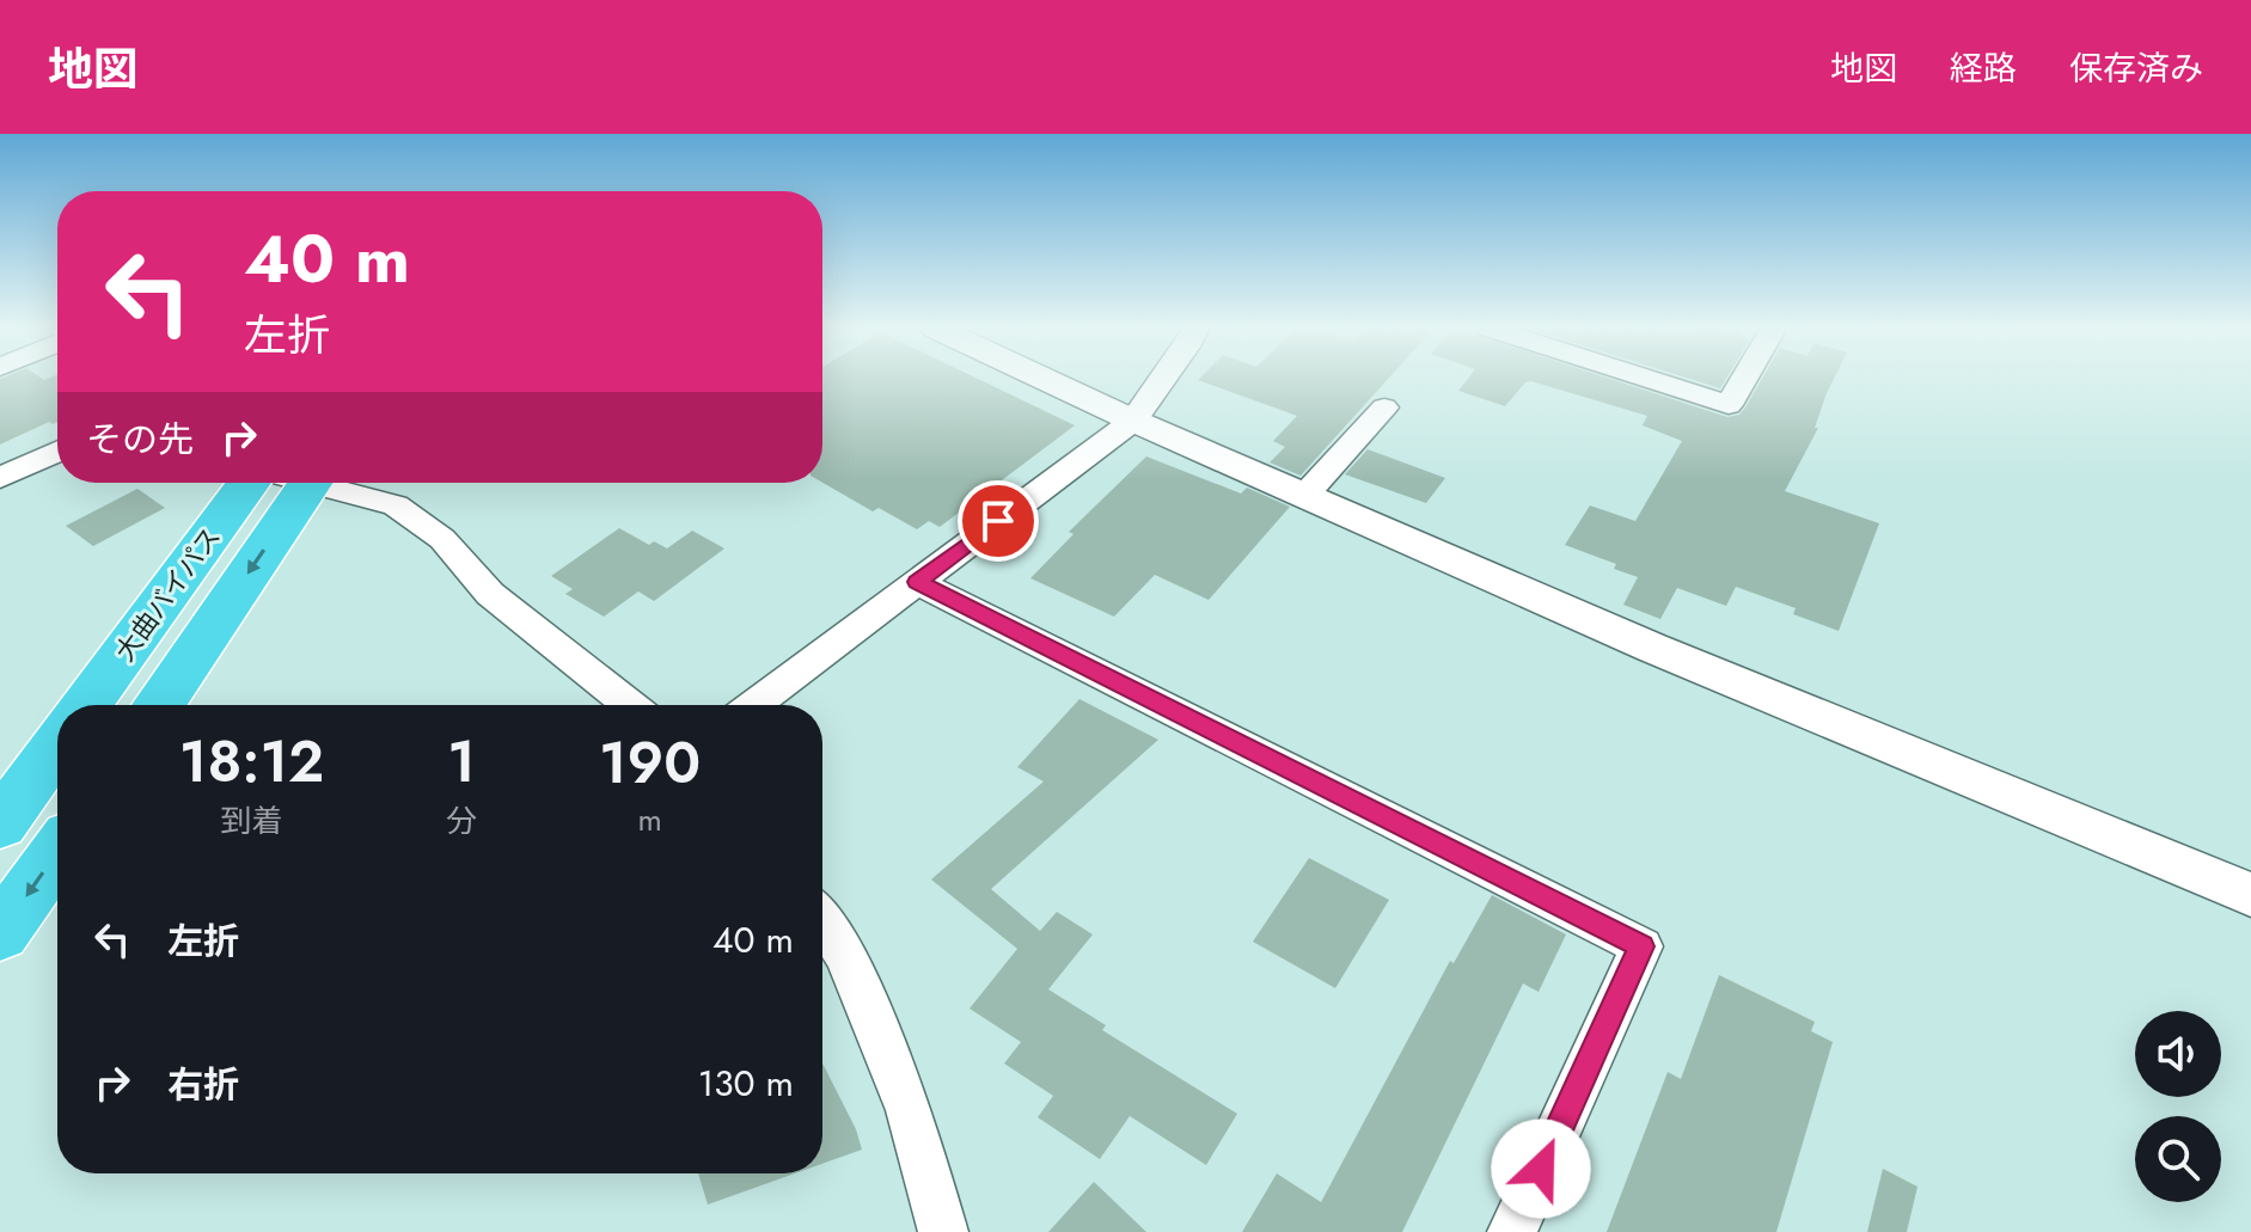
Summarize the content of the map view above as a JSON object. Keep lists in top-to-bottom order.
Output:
{
  "streets": {
    "highway": ["大曲バイパス"]
  },
  "page": {
    "header": "地図",
    "nav": ["地図", "経路", "保存済み"],
    "turn": ["40 m", "左折"],
    "then": "その先",
    "eta": [
      "18:12",
      "到着",
      "1",
      "分",
      "190",
      "m"
    ],
    "list": [
      {
        "name": "左折",
        "value": "40 m"
      },
      {
        "name": "右折",
        "value": "130 m"
      }
    ]
  }
}
